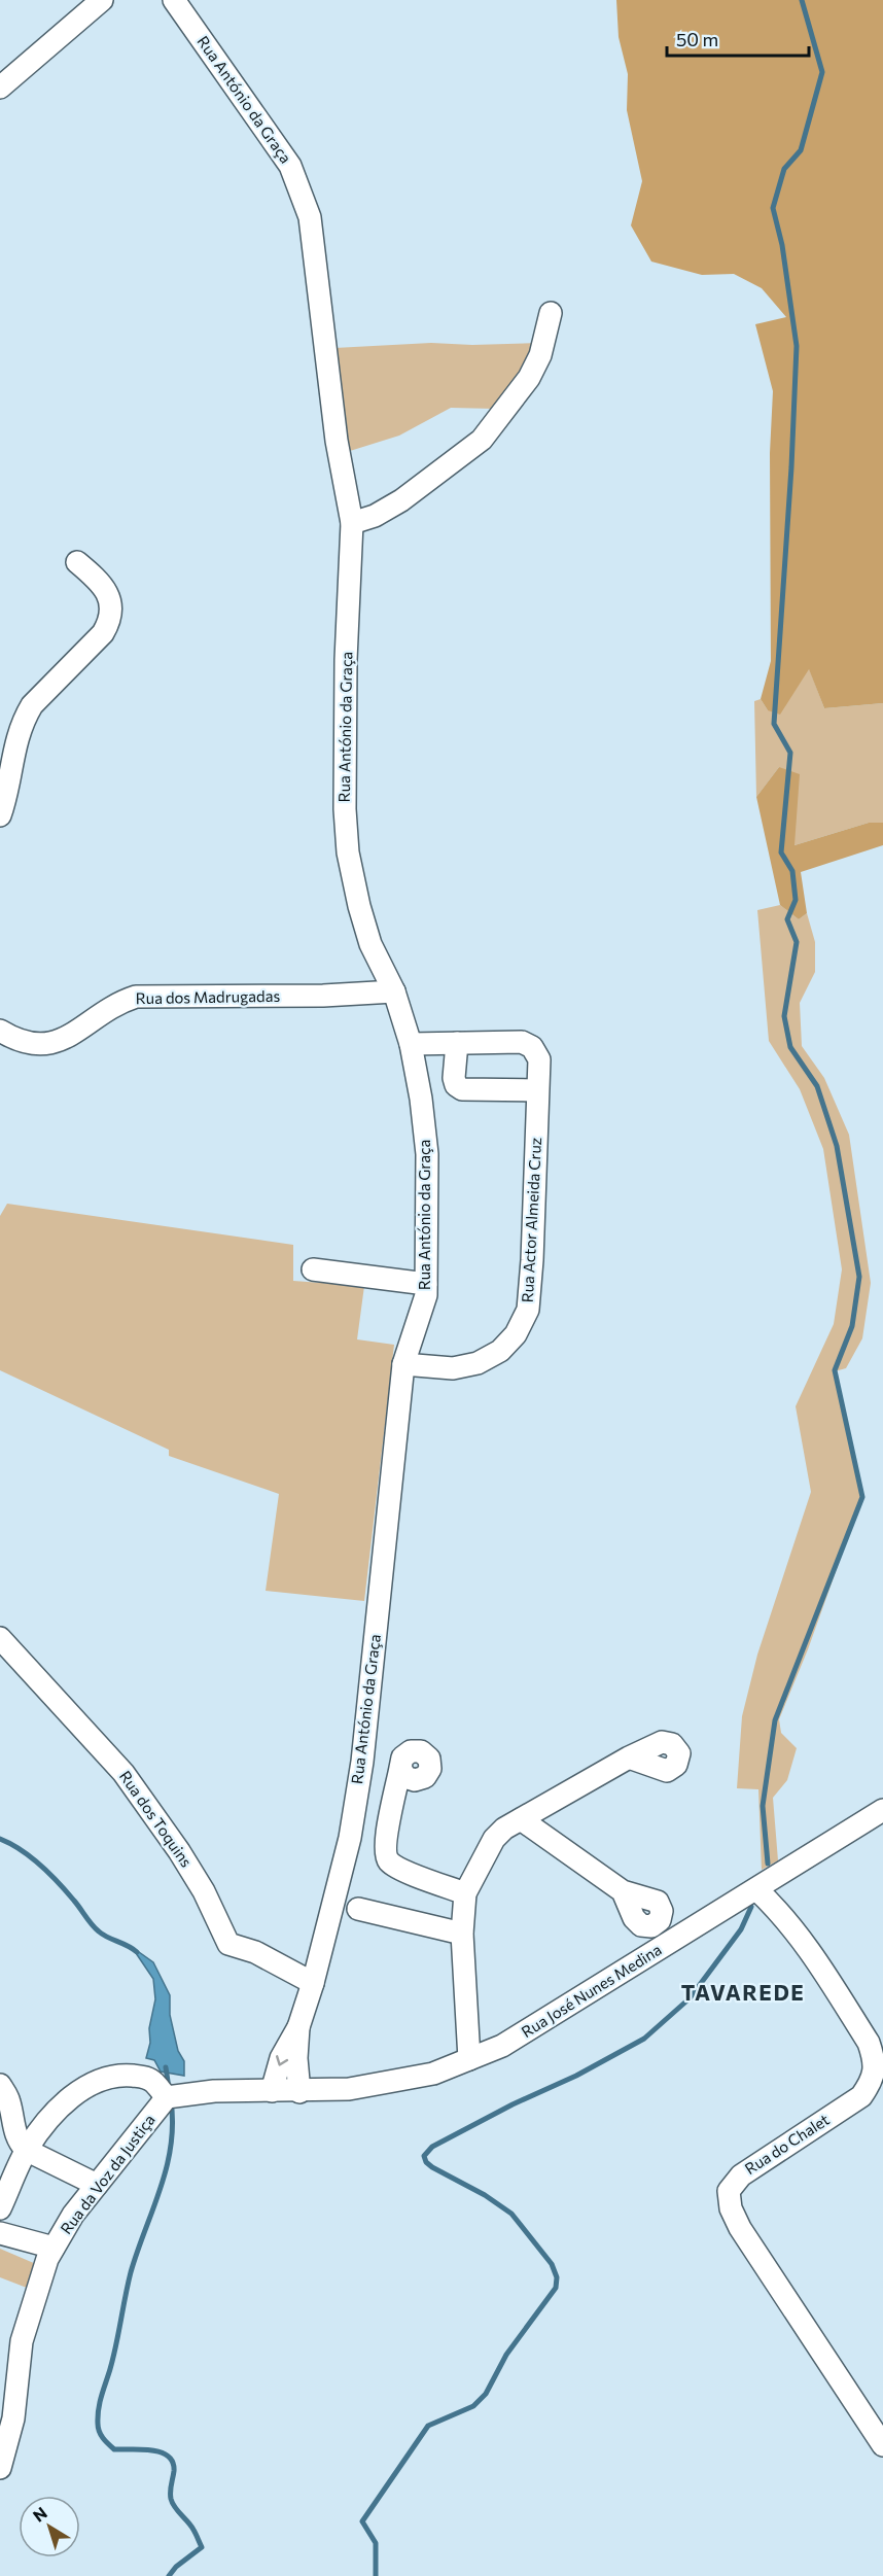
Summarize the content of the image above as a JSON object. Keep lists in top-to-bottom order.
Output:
{
  "streets": {
    "street": [
      "Rua António da Graça",
      "Rua dos Madrugadas",
      "Rua Actor Almeida Cruz",
      "Rua dos Toquins",
      "Rua José Nunes Medina",
      "Rua do Chalet",
      "Rua da Voz da Justiça"
    ]
  },
  "crossings": [
    ["Rua António da Graça", "Rua dos Madrugadas"],
    ["Rua António da Graça", "Rua Actor Almeida Cruz"],
    ["Rua António da Graça", "Rua dos Toquins"],
    ["Rua António da Graça", "Rua José Nunes Medina"],
    ["Rua José Nunes Medina", "Rua do Chalet"],
    ["Rua José Nunes Medina", "Rua da Voz da Justiça"]
  ],
  "districts": ["TAVAREDE"],
  "scale_bar": "50 m",
  "north": "top left"
}
